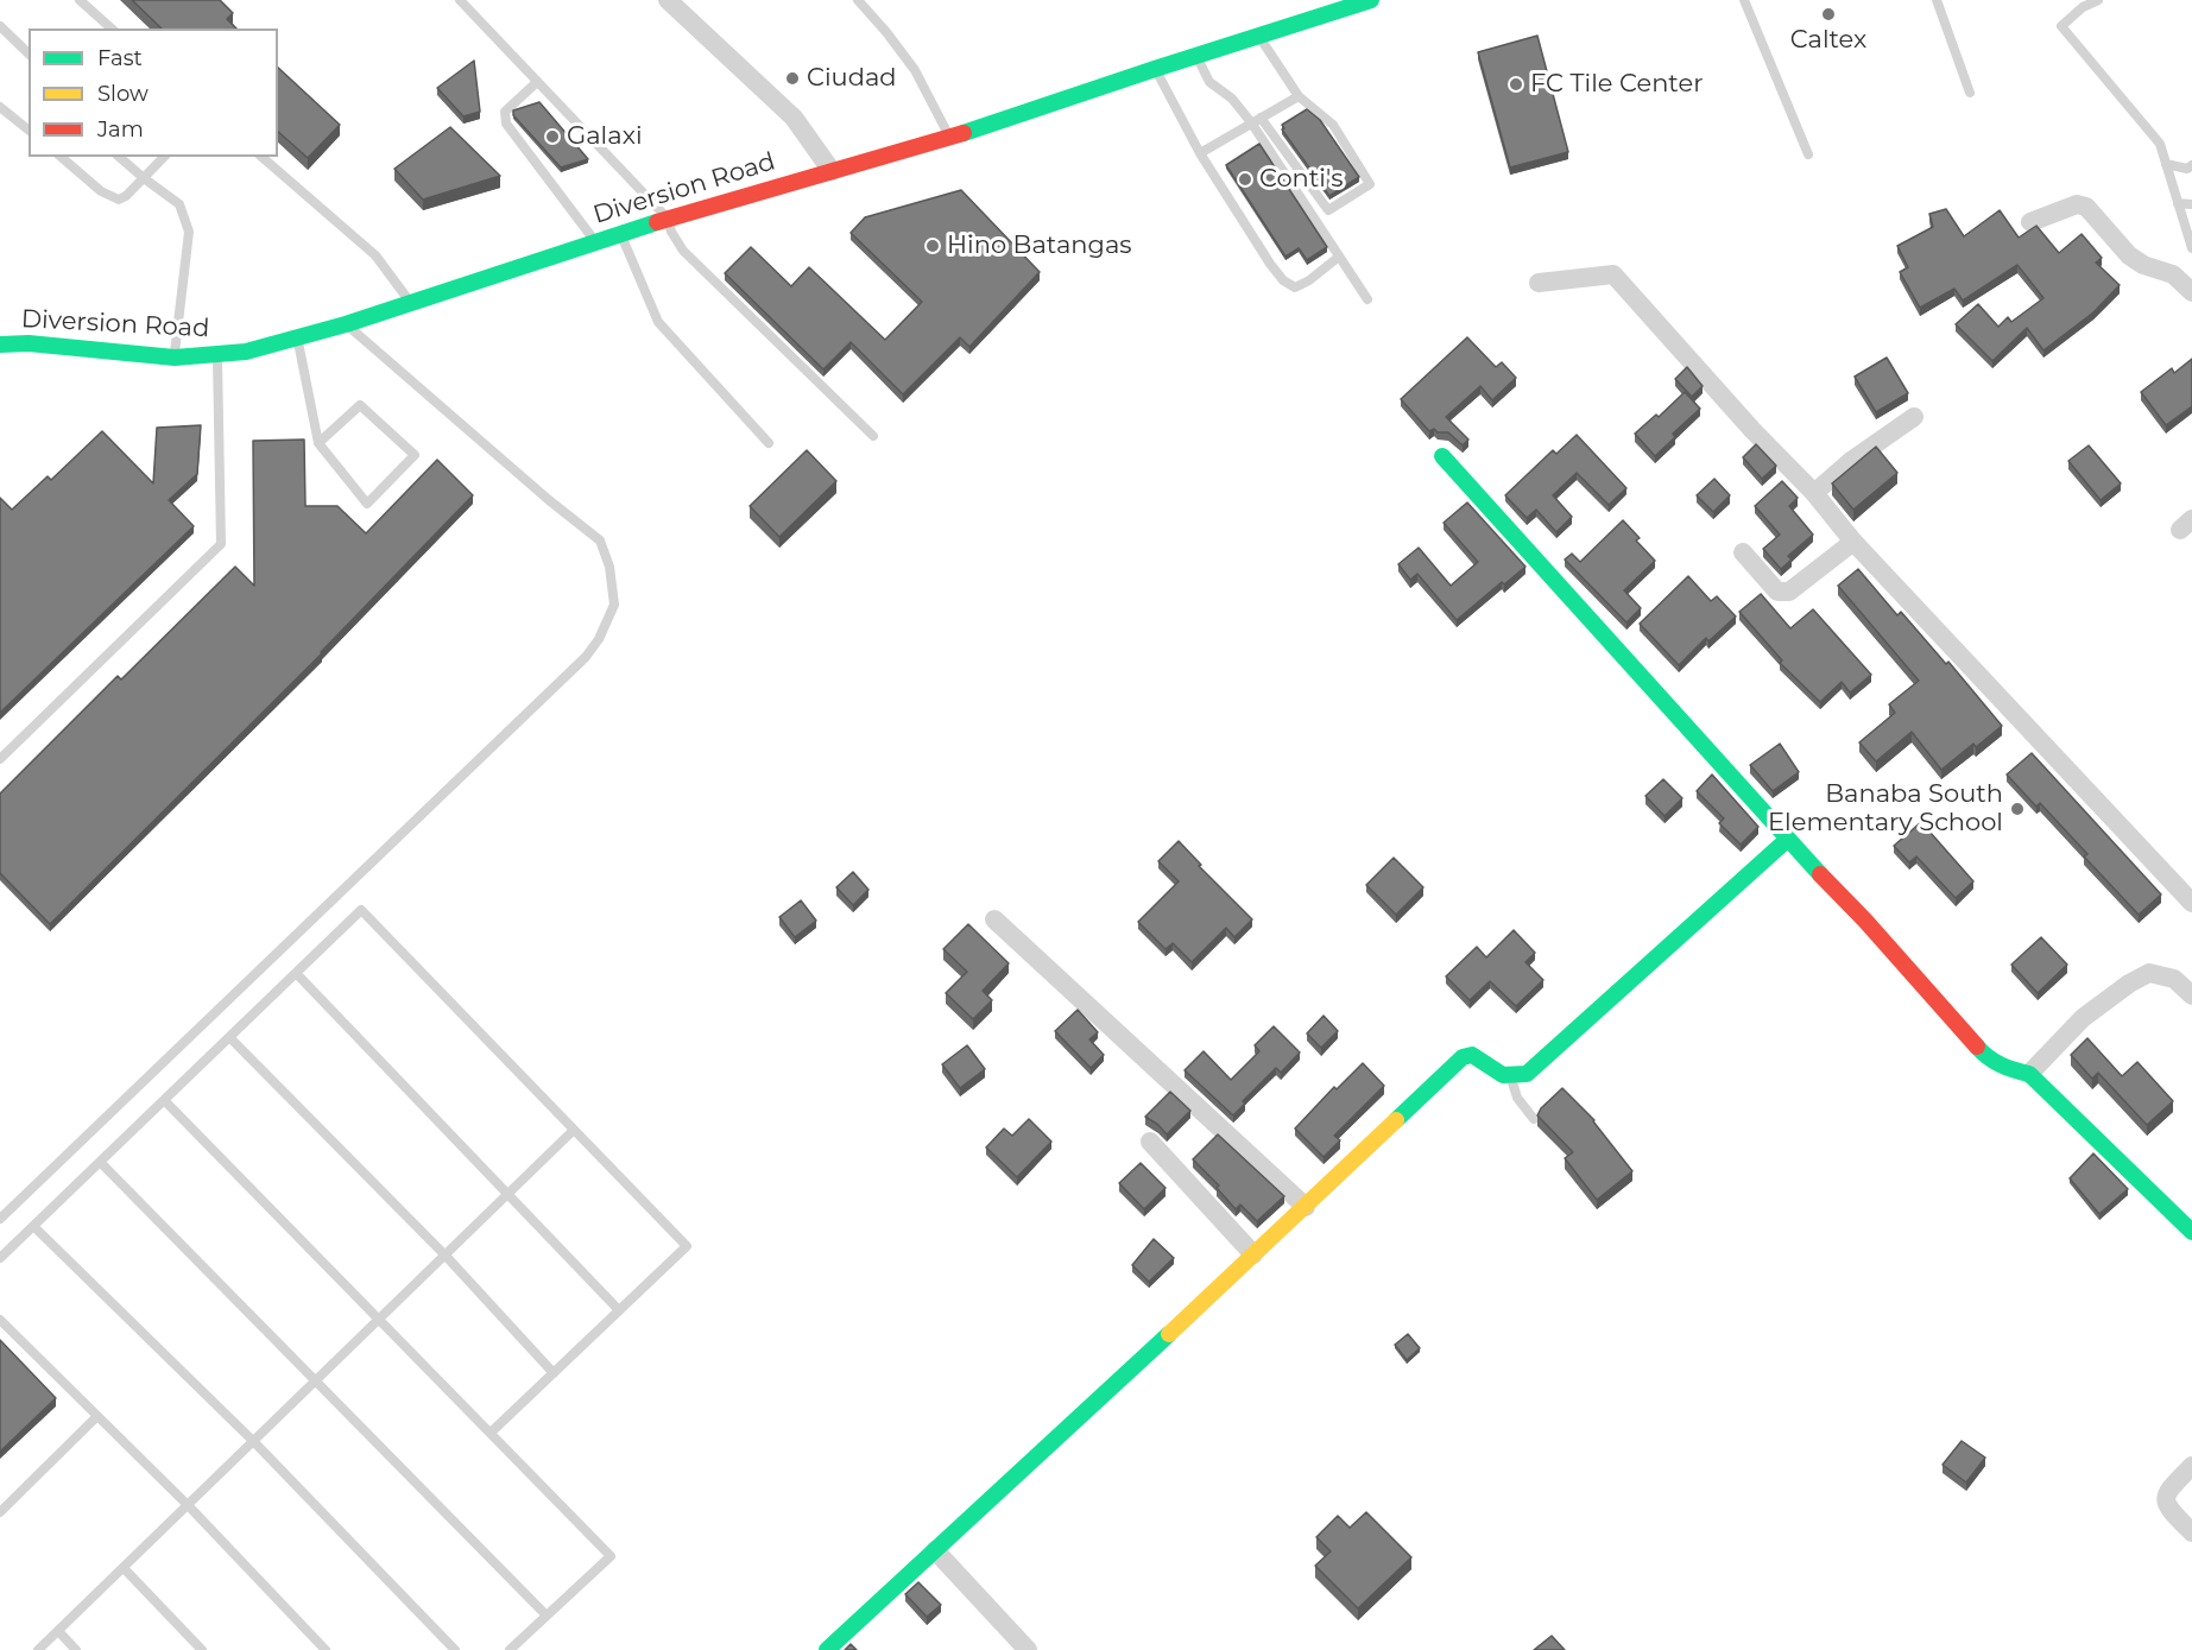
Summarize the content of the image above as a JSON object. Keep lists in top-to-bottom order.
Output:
{
  "streets": {
    "main road": ["Diversion Road"]
  },
  "places": [
    "Caltex",
    "Ciudad",
    "FC Tile Center",
    "Galaxi",
    "Conti's",
    "Hino Batangas",
    "Banaba South Elementary School"
  ],
  "legend": ["Fast", "Slow", "Jam"]
}
